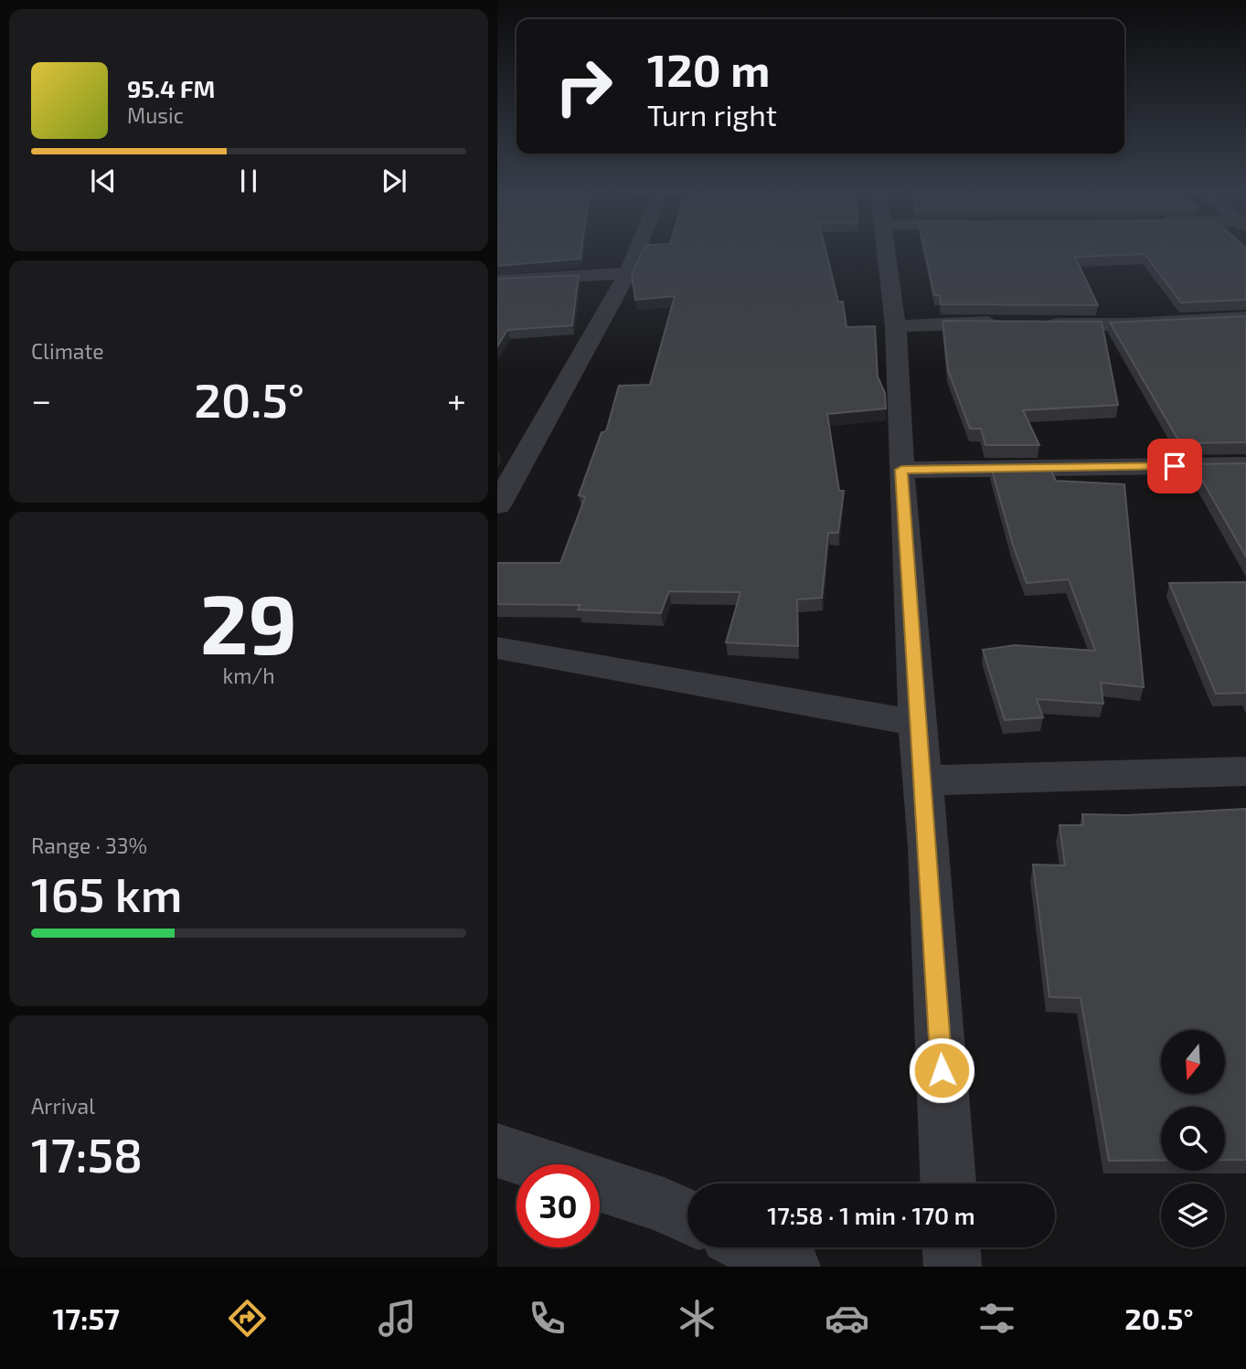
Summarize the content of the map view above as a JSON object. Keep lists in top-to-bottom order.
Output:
{
  "north": "bottom",
  "page": {
    "turn": ["120 m", "Turn right"],
    "song": ["95.4 FM", "Music"],
    "tile": [
      "Climate",
      ["29", "km/h"],
      ["Range · 33%", "165 km"],
      ["Arrival", "17:58"]
    ],
    "heat": ["−", "20.5°", "+"],
    "limit": "30",
    "trip": "17:58 · 1 min · 170 m",
    "tabs": ["17:57", "20.5°"]
  }
}
